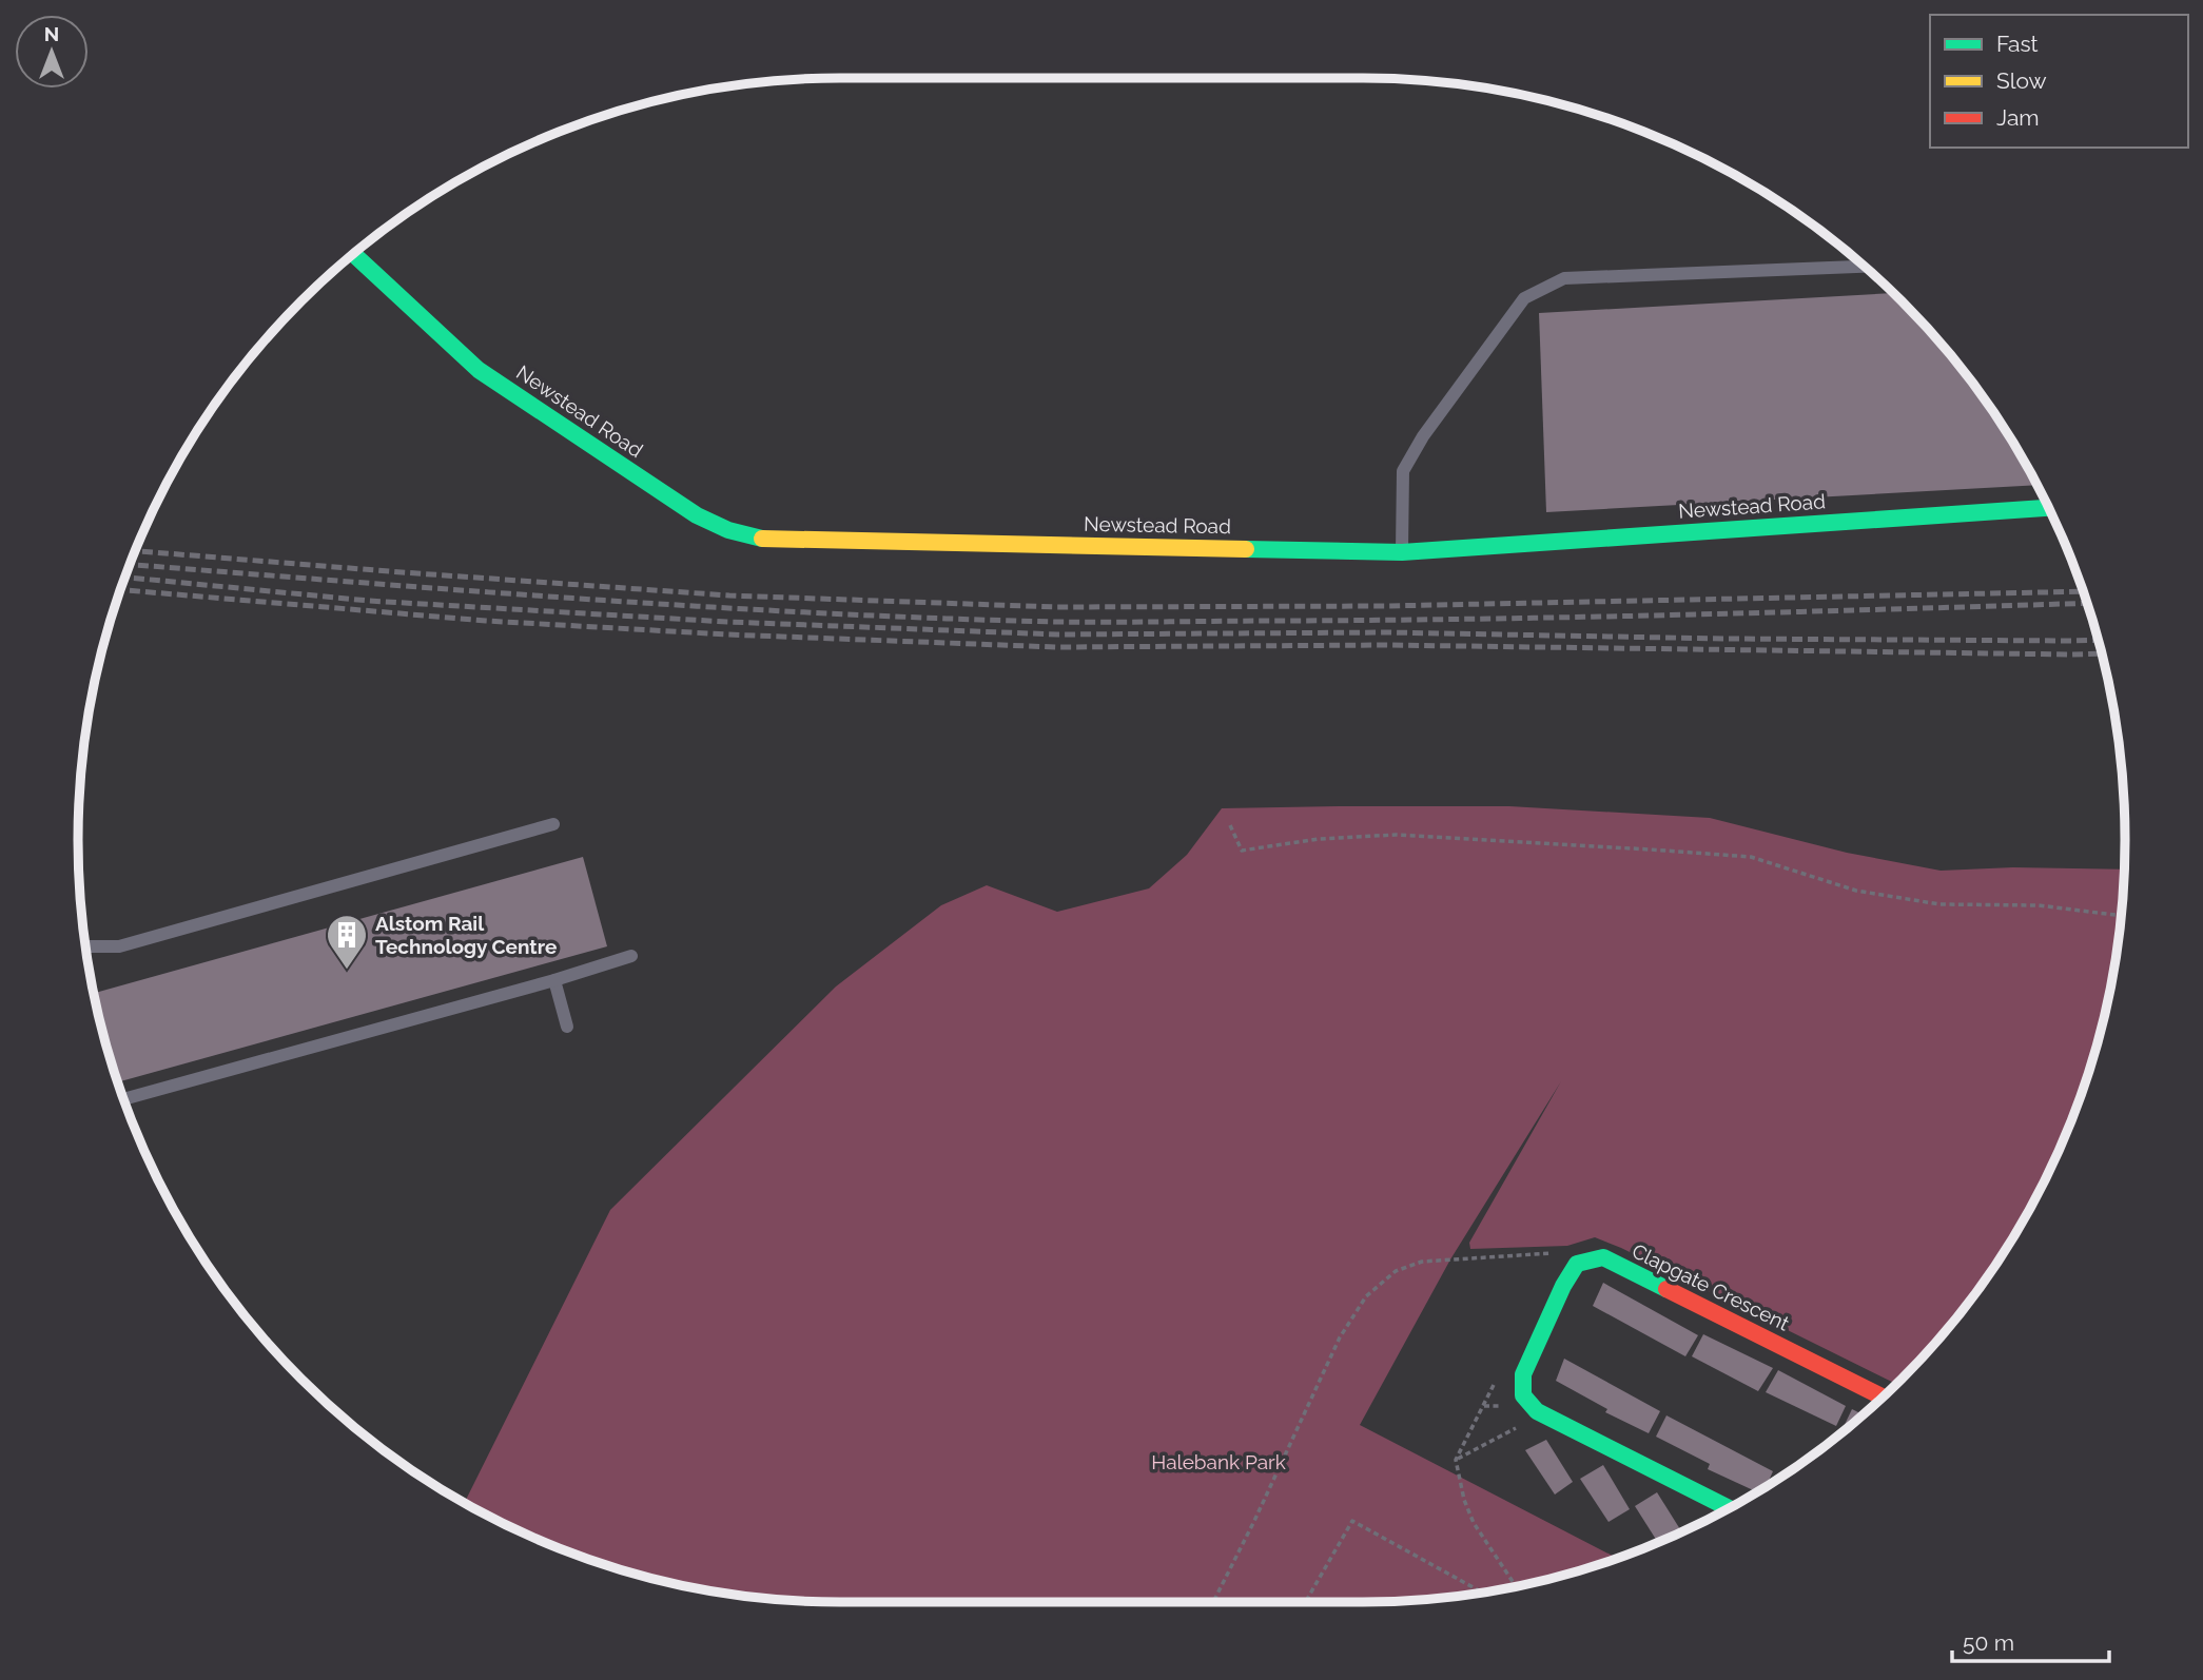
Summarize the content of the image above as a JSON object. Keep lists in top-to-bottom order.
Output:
{
  "streets": {
    "street": ["Newstead Road", "Clapgate Crescent"]
  },
  "parks": ["Halebank Park"],
  "places": {
    "building": ["Alstom Rail Technology Centre"]
  },
  "legend": ["Fast", "Slow", "Jam"],
  "scale_bar": "50 m",
  "north": "top"
}
